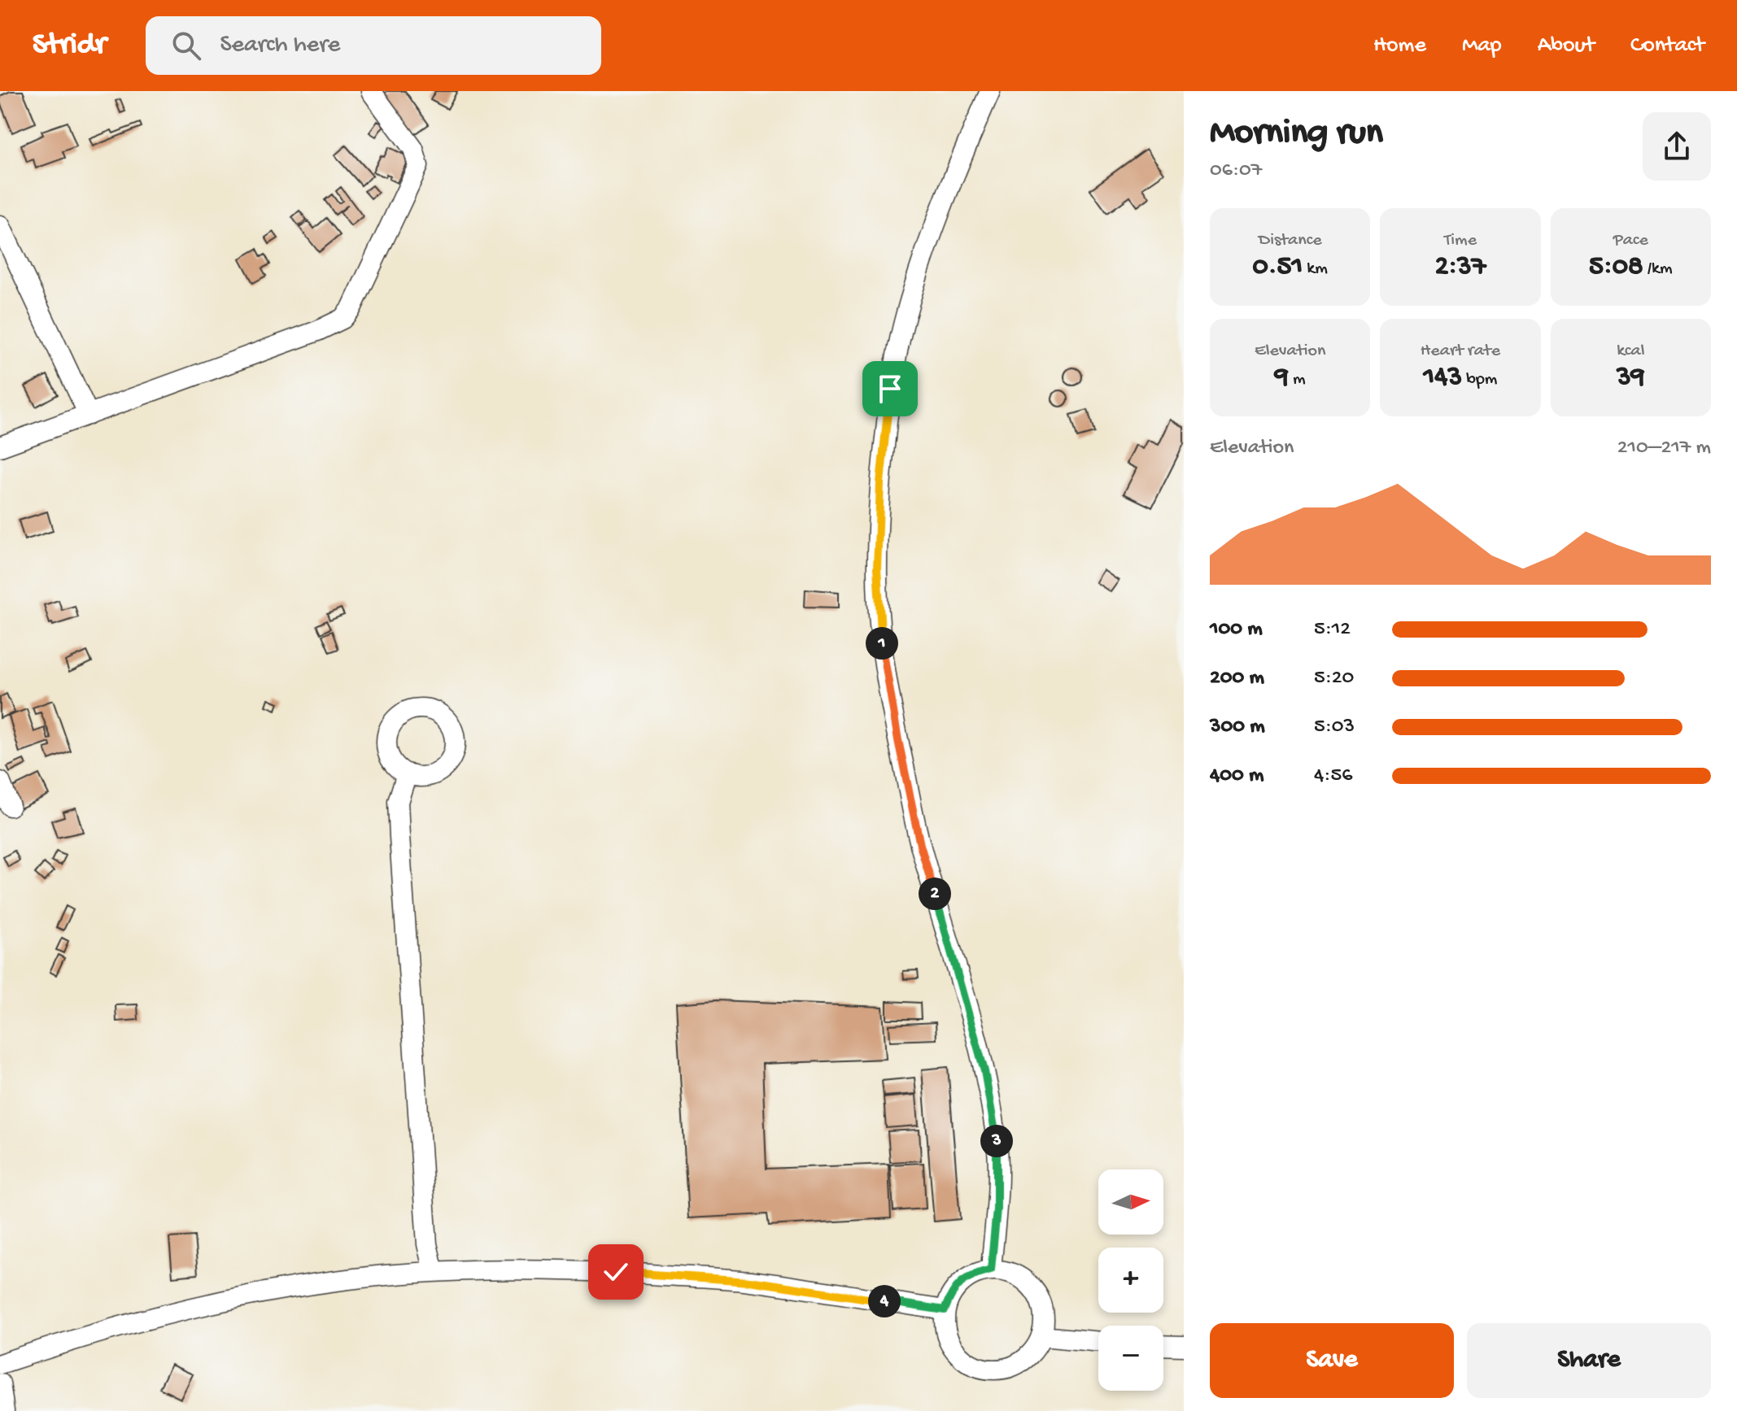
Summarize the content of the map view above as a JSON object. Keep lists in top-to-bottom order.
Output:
{
  "north": "right",
  "page": {
    "header": "Stridr",
    "search": "Search here",
    "nav": [
      "Home",
      "Map",
      "About",
      "Contact"
    ],
    "heading": ["Morning run", "06:07"],
    "stats": [
      ["Distance", "0.51 km"],
      ["Time", "2:37"],
      ["Pace", "5:08 /km"],
      ["Elevation", "9 m"],
      ["Heart rate", "143 bpm"],
      ["kcal", "39"]
    ],
    "chart": ["Elevation", "210–217 m"],
    "list": [
      {
        "name": "100 m",
        "note": "5:12"
      },
      {
        "name": "200 m",
        "note": "5:20"
      },
      {
        "name": "300 m",
        "note": "5:03"
      },
      {
        "name": "400 m",
        "note": "4:56"
      }
    ],
    "pins": [
      "1",
      "2",
      "3",
      "4"
    ],
    "map_buttons": ["+", "−"],
    "buttons": ["Save", "Share"]
  }
}
